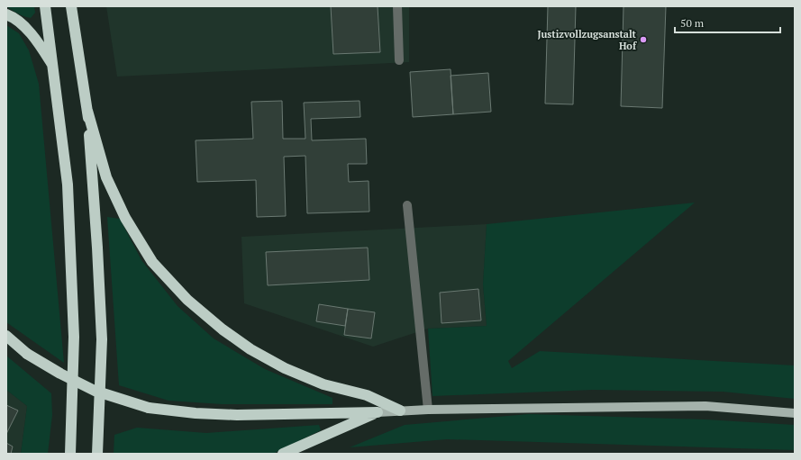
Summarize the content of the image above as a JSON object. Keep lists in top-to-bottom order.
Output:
{
  "places": ["Justizvollzugsanstalt Hof"],
  "scale_bar": "50 m"
}
